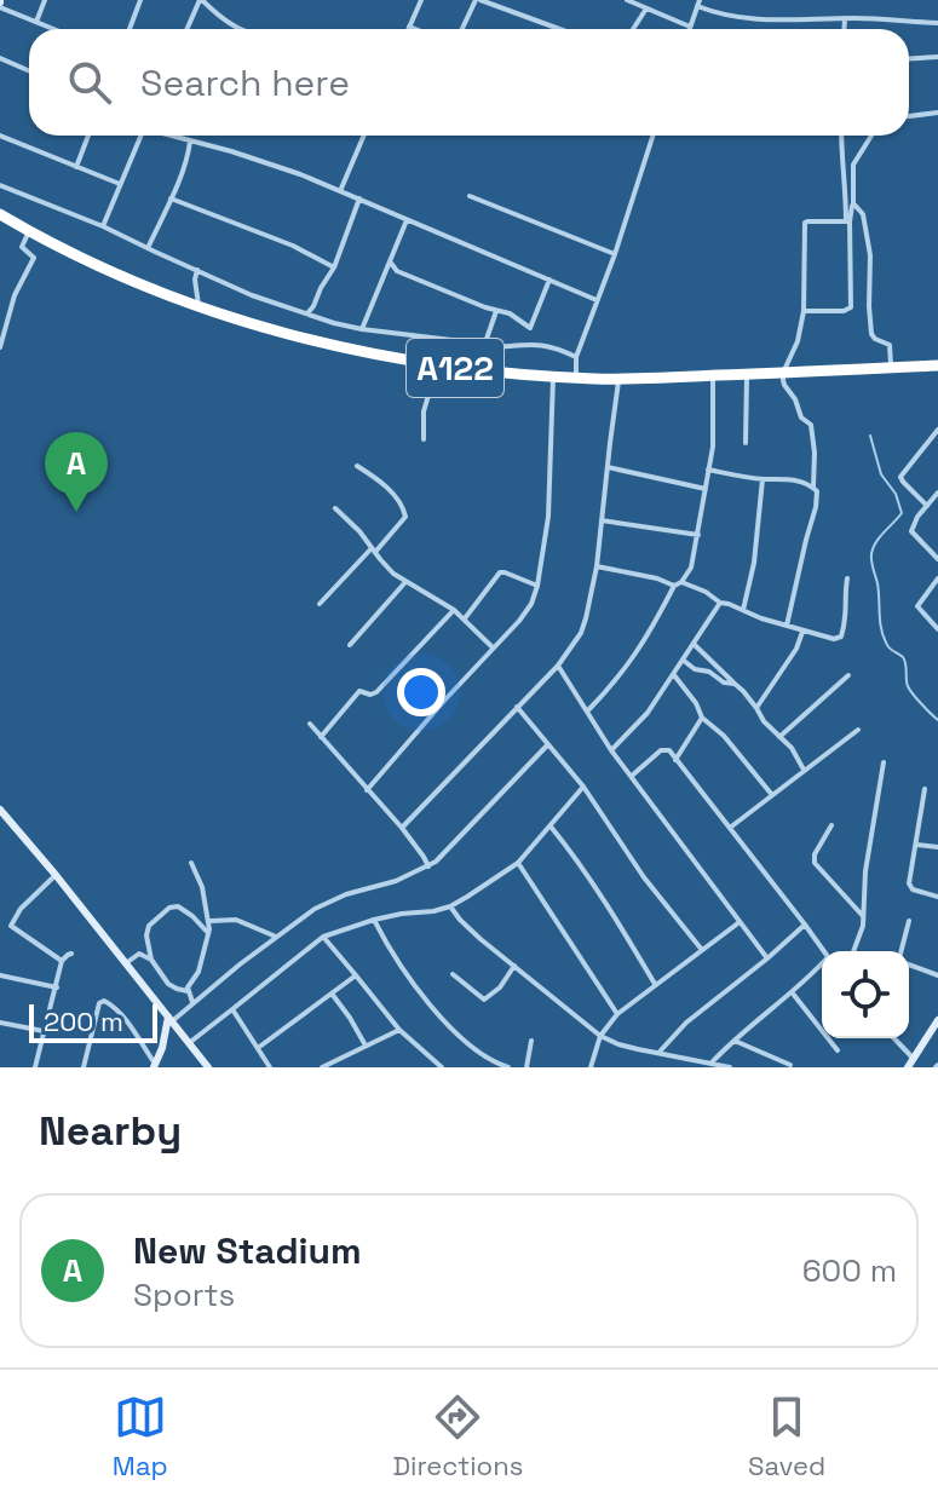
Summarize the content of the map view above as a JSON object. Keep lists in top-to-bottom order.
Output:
{
  "streets": {
    "highway": ["A122"]
  },
  "scale_bar": "200 m",
  "page": {
    "search": "Search here",
    "pins": "A",
    "scale": "200 m",
    "heading": "Nearby",
    "list": [
      {
        "mark": "A",
        "name": "New Stadium",
        "note": "Sports",
        "value": "600 m"
      }
    ],
    "nav": ["Map", "Directions", "Saved"]
  }
}
